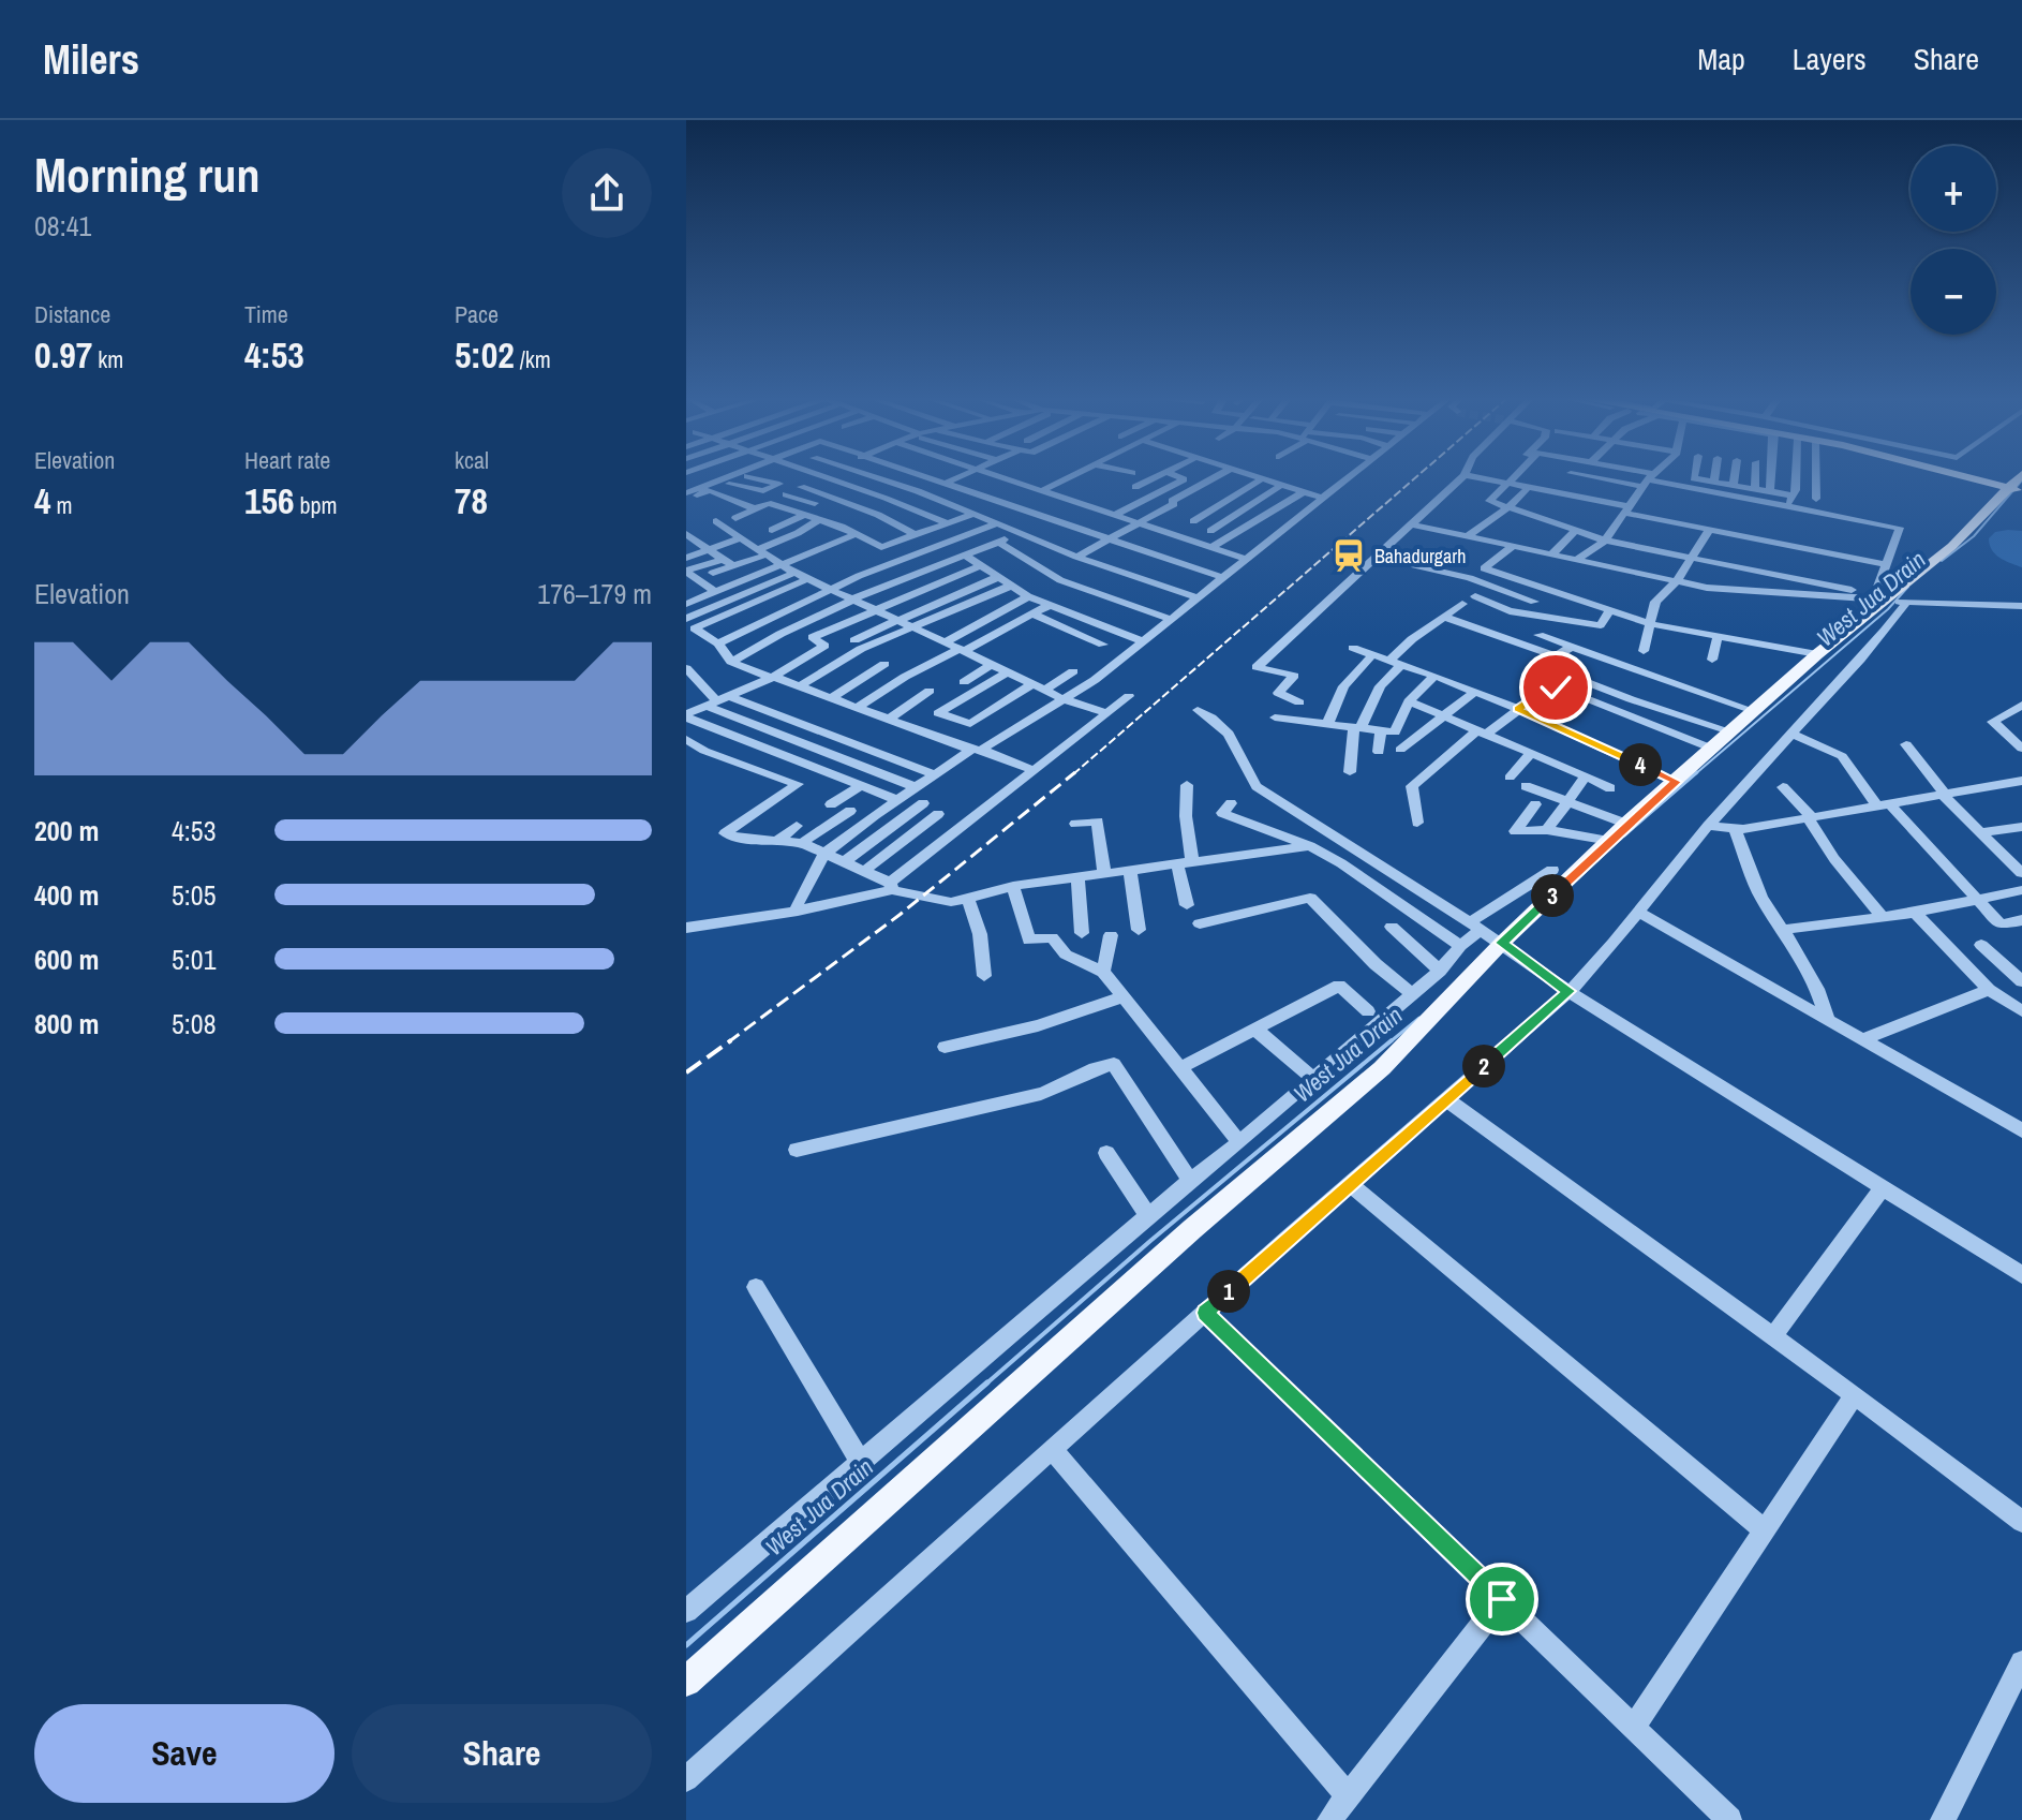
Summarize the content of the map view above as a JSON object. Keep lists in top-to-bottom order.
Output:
{
  "water": ["West Jua Drain"],
  "places": {
    "station": ["Bahadurgarh"]
  },
  "page": {
    "header": "Milers",
    "nav": ["Map", "Layers", "Share"],
    "heading": ["Morning run", "08:41"],
    "map_buttons": ["+", "−"],
    "stats": [
      ["Distance", "0.97 km"],
      ["Time", "4:53"],
      ["Pace", "5:02 /km"],
      ["Elevation", "4 m"],
      ["Heart rate", "156 bpm"],
      ["kcal", "78"]
    ],
    "chart": ["Elevation", "176–179 m"],
    "pins": [
      "4",
      "3",
      "2",
      "1"
    ],
    "list": [
      {
        "name": "200 m",
        "note": "4:53"
      },
      {
        "name": "400 m",
        "note": "5:05"
      },
      {
        "name": "600 m",
        "note": "5:01"
      },
      {
        "name": "800 m",
        "note": "5:08"
      }
    ],
    "buttons": ["Save", "Share"]
  }
}
